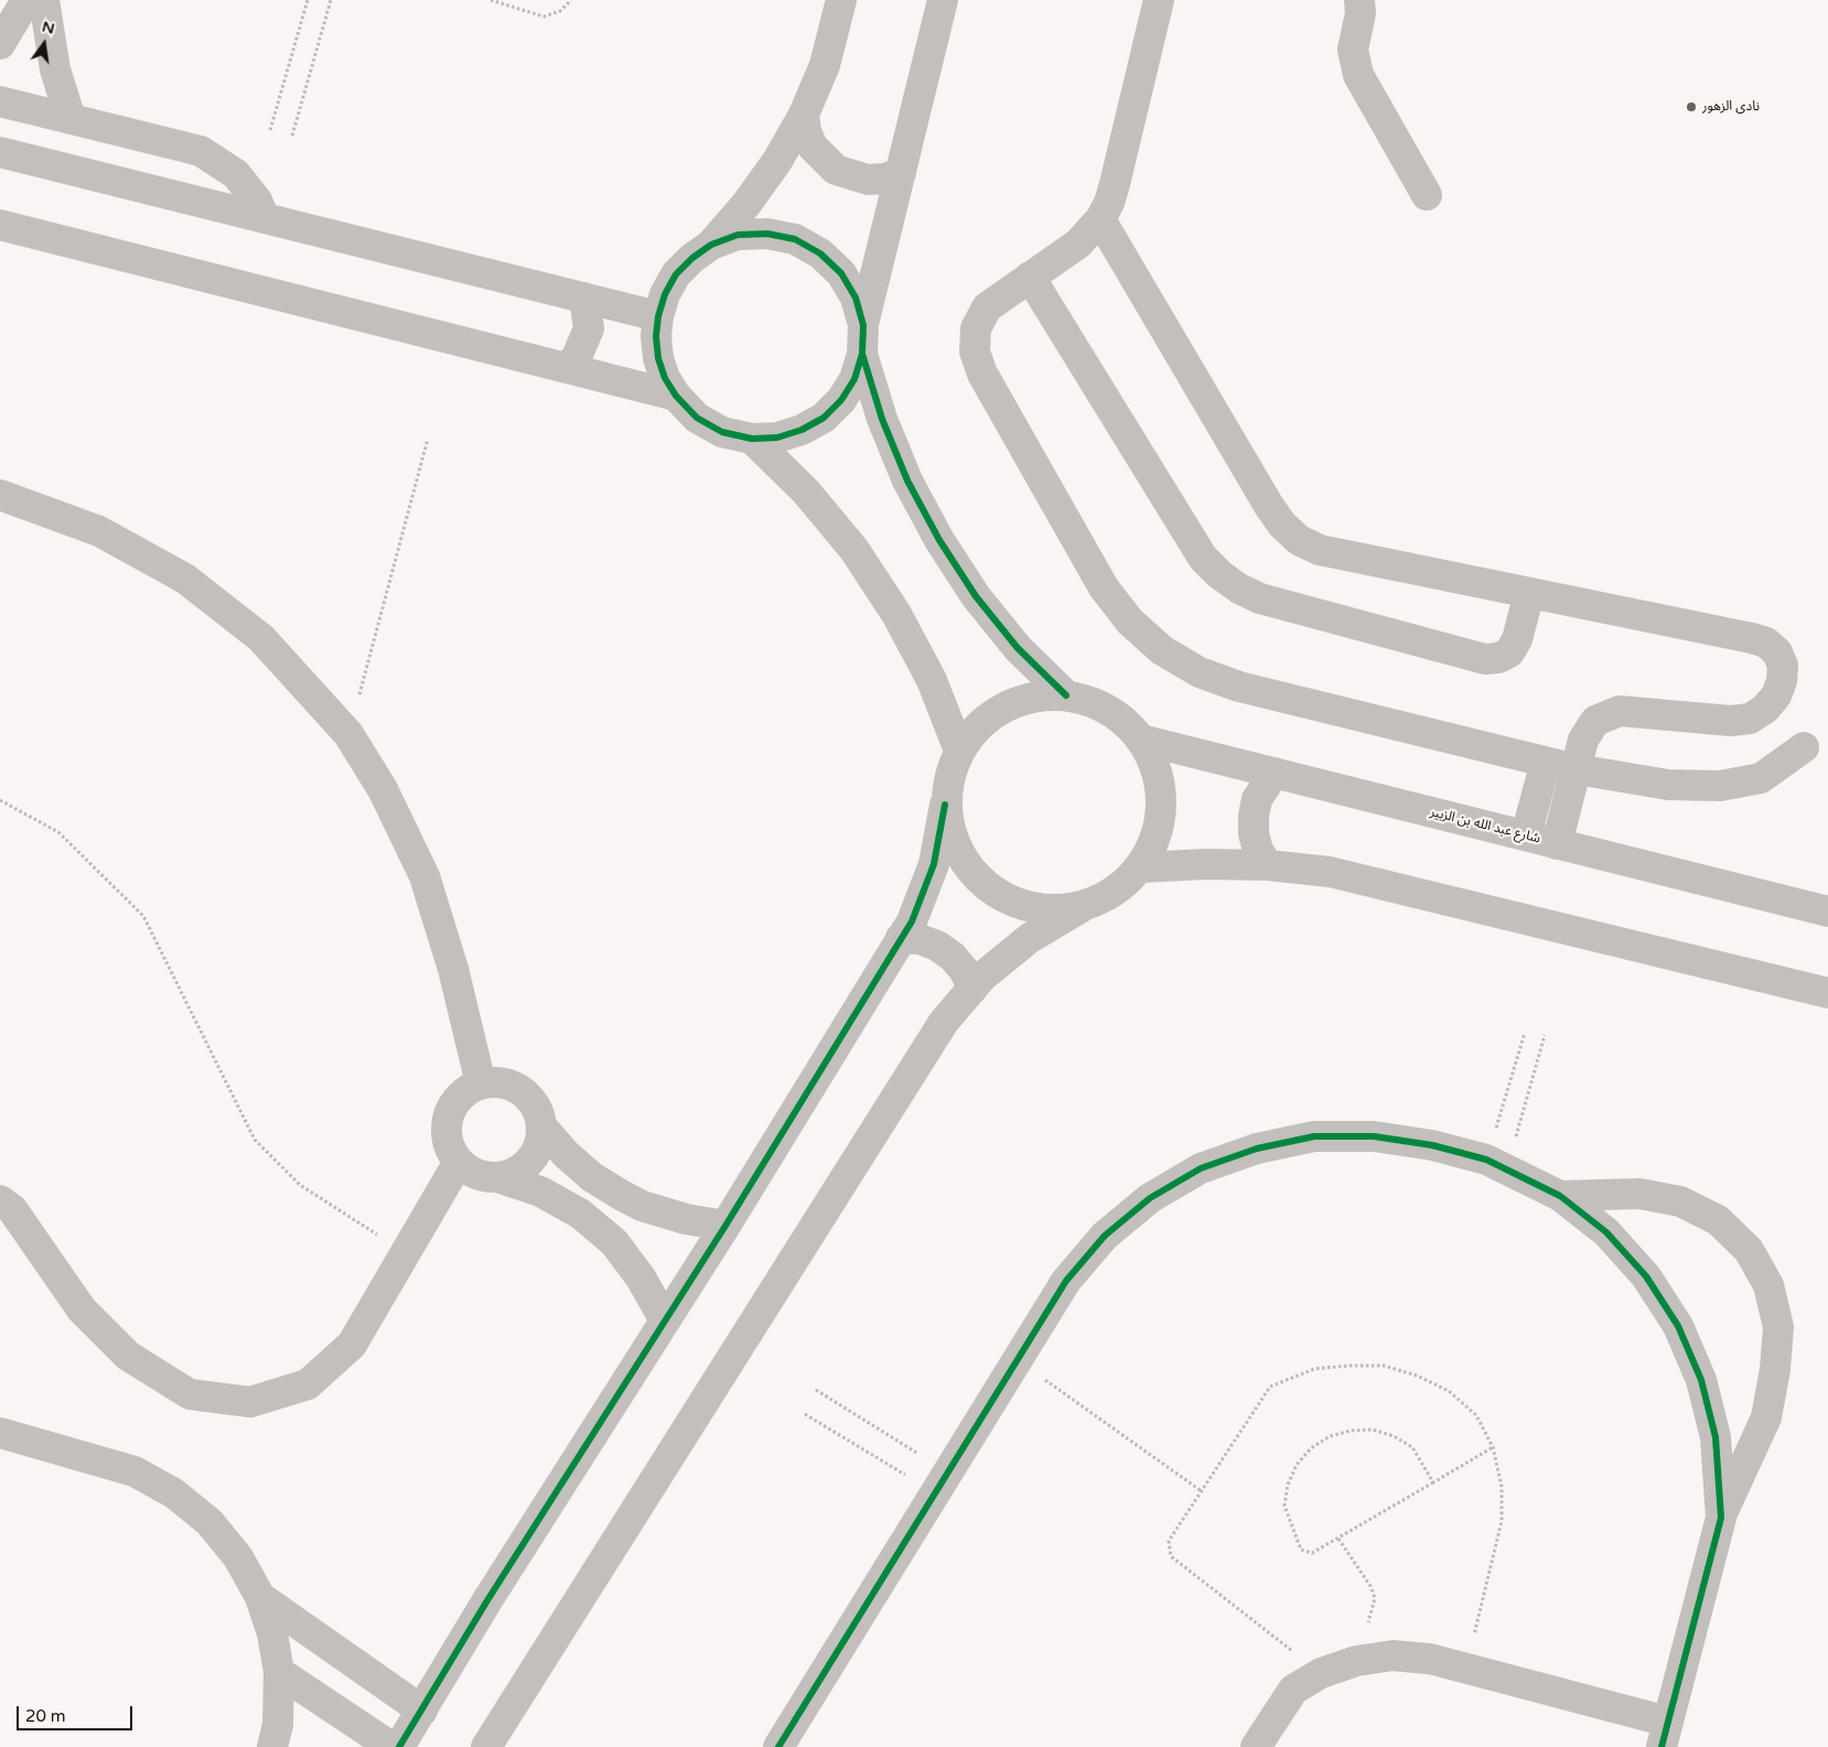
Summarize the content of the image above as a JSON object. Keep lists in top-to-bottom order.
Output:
{
  "streets": {
    "street": ["شارع عبد الله بن الزبير"]
  },
  "places": ["نادى الزهور"],
  "scale_bar": "20 m",
  "north": "top"
}
